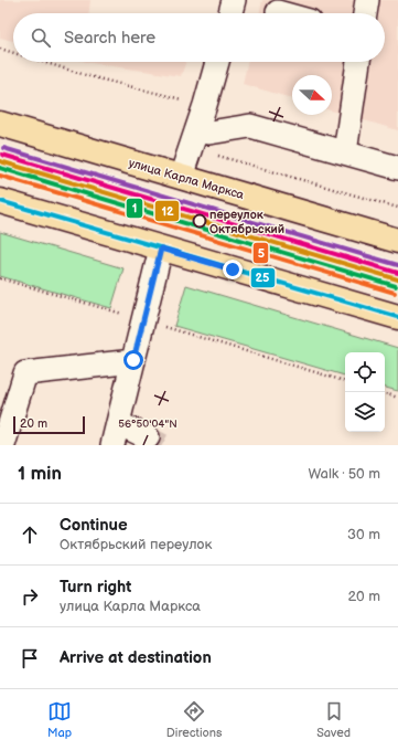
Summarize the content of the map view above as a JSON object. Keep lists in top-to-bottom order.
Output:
{
  "streets": {
    "main road": ["улица Карла Маркса"]
  },
  "places": ["переулок Октябрьский"],
  "lines": [
    "transit line 12",
    "tram line 1",
    "transit line 5",
    "transit line 25"
  ],
  "scale_bar": "20 m",
  "north": "right",
  "page": {
    "search": "Search here",
    "scale": "20 m",
    "heading": ["1 min", "Walk · 50 m"],
    "list": [
      ["Continue", "Октябрьский переулок", "30 m"],
      ["Turn right", "улица Карла Маркса", "20 m"],
      "Arrive at destination"
    ],
    "nav": ["Map", "Directions", "Saved"]
  },
  "coordinates": ["56°50'04\"N"]
}
